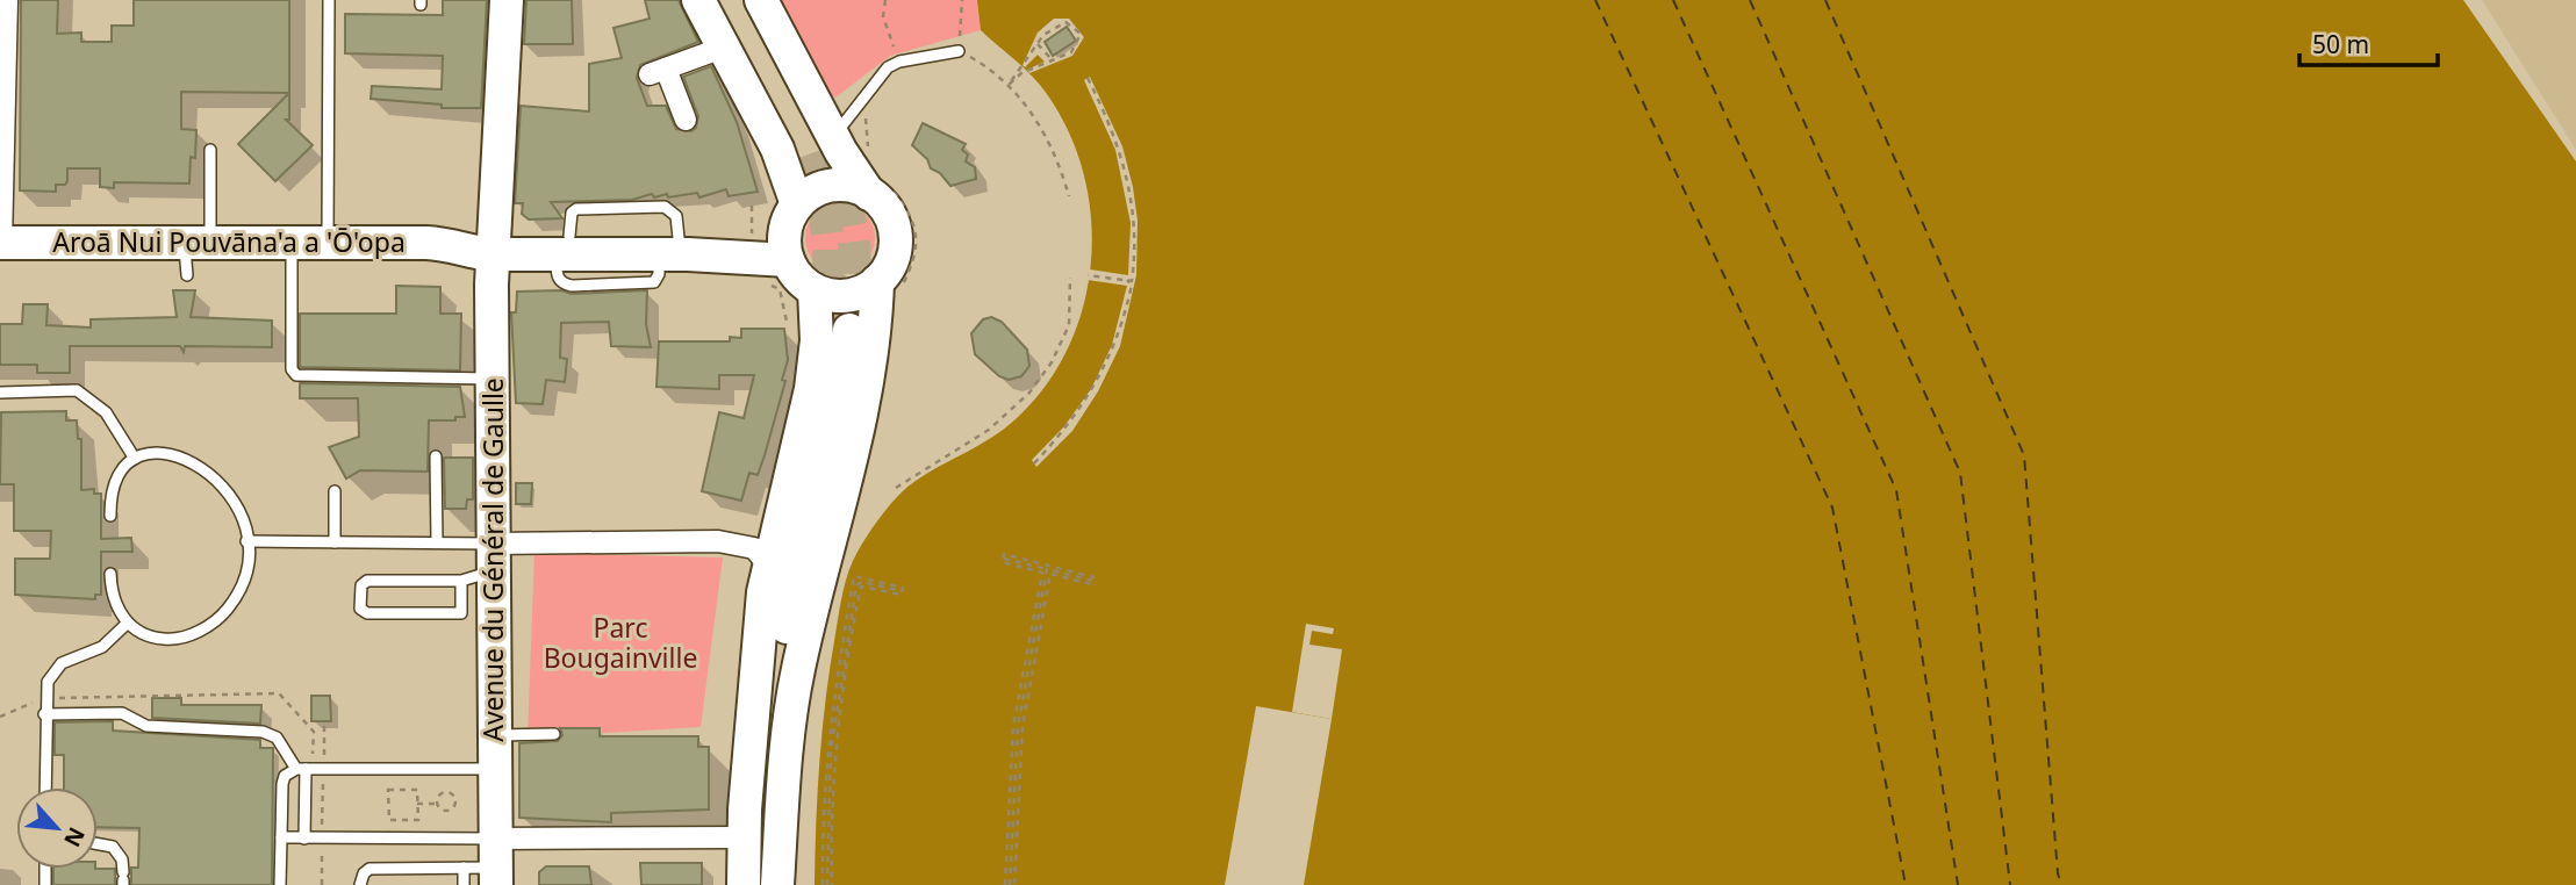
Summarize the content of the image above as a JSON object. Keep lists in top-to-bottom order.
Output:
{
  "streets": {
    "main road": ["Aroā Nui Pouvāna'a a 'Ō'opa", "Avenue du Général de Gaulle"]
  },
  "crossings": [
    ["Aroā Nui Pouvāna'a a 'Ō'opa", "Avenue du Général de Gaulle"]
  ],
  "parks": ["Parc Bougainville"],
  "scale_bar": "50 m",
  "north": "bottom right"
}
